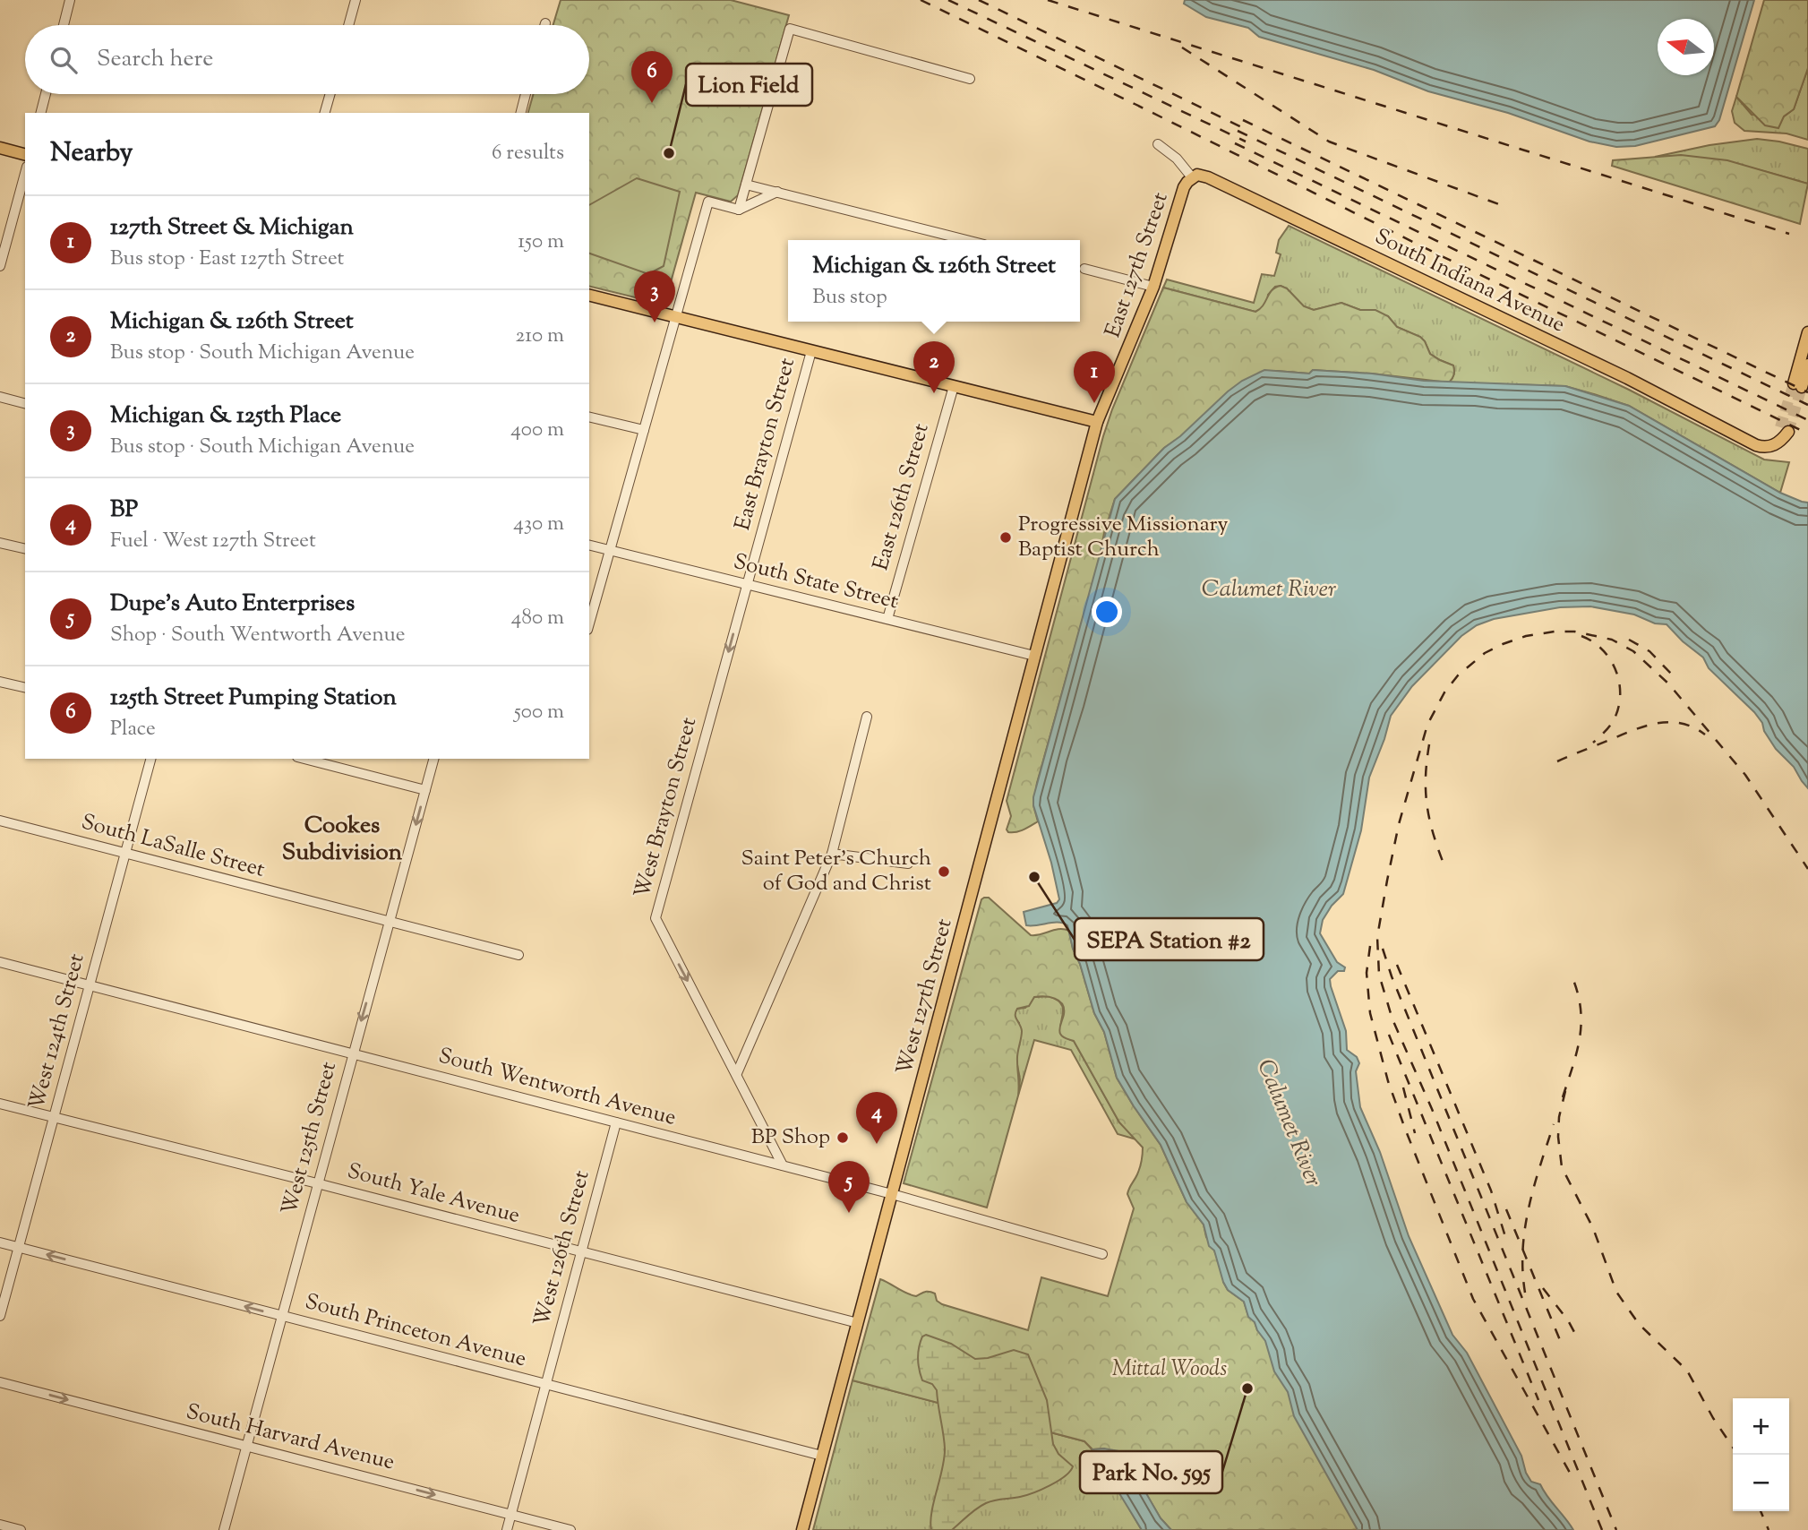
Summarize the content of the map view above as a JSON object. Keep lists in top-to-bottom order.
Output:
{
  "streets": {
    "main road": ["East 127th Street", "South Indiana Avenue", "West 127th Street"],
    "street": [
      "East Brayton Street",
      "East 126th Street",
      "South State Street",
      "West Brayton Street",
      "South LaSalle Street",
      "West 124th Street",
      "South Wentworth Avenue",
      "West 125th Street",
      "South Yale Avenue",
      "West 126th Street",
      "South Princeton Avenue",
      "South Harvard Avenue"
    ]
  },
  "crossings": [
    ["East 127th Street", "South Indiana Avenue"],
    ["East 127th Street", "South State Street"],
    ["East 127th Street", "West 127th Street"],
    ["East Brayton Street", "South State Street"],
    ["East Brayton Street", "West Brayton Street"],
    ["East 126th Street", "South State Street"],
    ["South State Street", "West Brayton Street"],
    ["South State Street", "West 127th Street"],
    ["West Brayton Street", "South Wentworth Avenue"],
    ["South LaSalle Street", "West 124th Street"],
    ["South LaSalle Street", "West 125th Street"],
    ["West 127th Street", "South Wentworth Avenue"],
    ["West 127th Street", "South Yale Avenue"],
    ["West 127th Street", "South Princeton Avenue"],
    ["West 124th Street", "South Wentworth Avenue"],
    ["West 124th Street", "South Yale Avenue"],
    ["West 124th Street", "South Princeton Avenue"],
    ["South Wentworth Avenue", "West 125th Street"],
    ["South Wentworth Avenue", "West 126th Street"],
    ["West 125th Street", "South Yale Avenue"],
    ["West 125th Street", "South Princeton Avenue"],
    ["West 125th Street", "South Harvard Avenue"],
    ["South Yale Avenue", "West 126th Street"],
    ["West 126th Street", "South Princeton Avenue"],
    ["West 126th Street", "South Harvard Avenue"]
  ],
  "one_way": ["West Brayton Street", "South Harvard Avenue"],
  "districts": ["Cookes Subdivision"],
  "water": ["Calumet River"],
  "parks": ["Mittal Woods"],
  "places": [
    "Lion Field",
    "Progressive Missionary Baptist Church",
    "Saint Peter's Church of God and Christ",
    "SEPA Station #2",
    "BP Shop",
    "Park No. 595"
  ],
  "north": "left",
  "page": {
    "search": "Search here",
    "pins": [
      "6",
      "3",
      "2",
      "1",
      "4",
      "5"
    ],
    "heading": ["Nearby", "6 results"],
    "list": [
      {
        "mark": "1",
        "name": "127th Street & Michigan",
        "note": "Bus stop · East 127th Street",
        "value": "150 m"
      },
      {
        "mark": "2",
        "name": "Michigan & 126th Street",
        "note": "Bus stop · South Michigan Avenue",
        "value": "210 m"
      },
      {
        "mark": "3",
        "name": "Michigan & 125th Place",
        "note": "Bus stop · South Michigan Avenue",
        "value": "400 m"
      },
      {
        "mark": "4",
        "name": "BP",
        "note": "Fuel · West 127th Street",
        "value": "430 m"
      },
      {
        "mark": "5",
        "name": "Dupe's Auto Enterprises",
        "note": "Shop · South Wentworth Avenue",
        "value": "480 m"
      },
      {
        "mark": "6",
        "name": "125th Street Pumping Station",
        "note": "Place",
        "value": "500 m"
      }
    ],
    "popup": ["Michigan & 126th Street", "Bus stop"],
    "map_buttons": ["+", "−"]
  }
}
